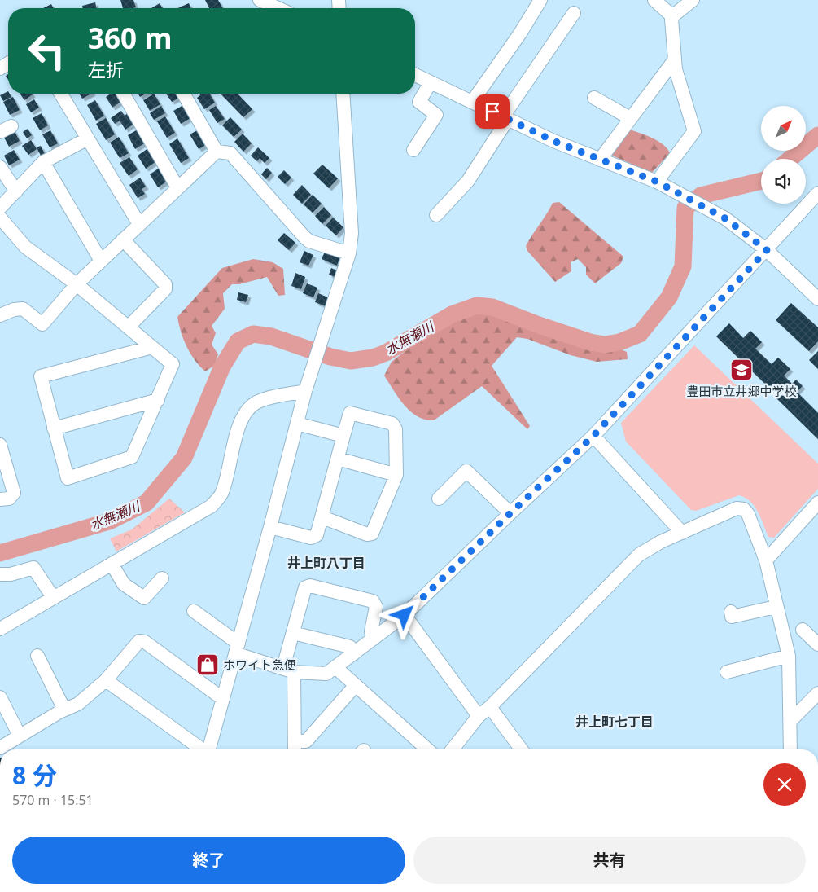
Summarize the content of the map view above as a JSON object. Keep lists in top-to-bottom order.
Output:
{
  "districts": ["井上町八丁目", "井上町七丁目"],
  "water": ["水無瀬川"],
  "places": {
    "school or university": ["豊田市立井郷中学校"],
    "shop": ["ホワイト急便"]
  },
  "north": "top right",
  "page": {
    "turn": ["360 m", "左折"],
    "heading": ["8 分", "570 m · 15:51"],
    "buttons": ["終了", "共有"]
  }
}
